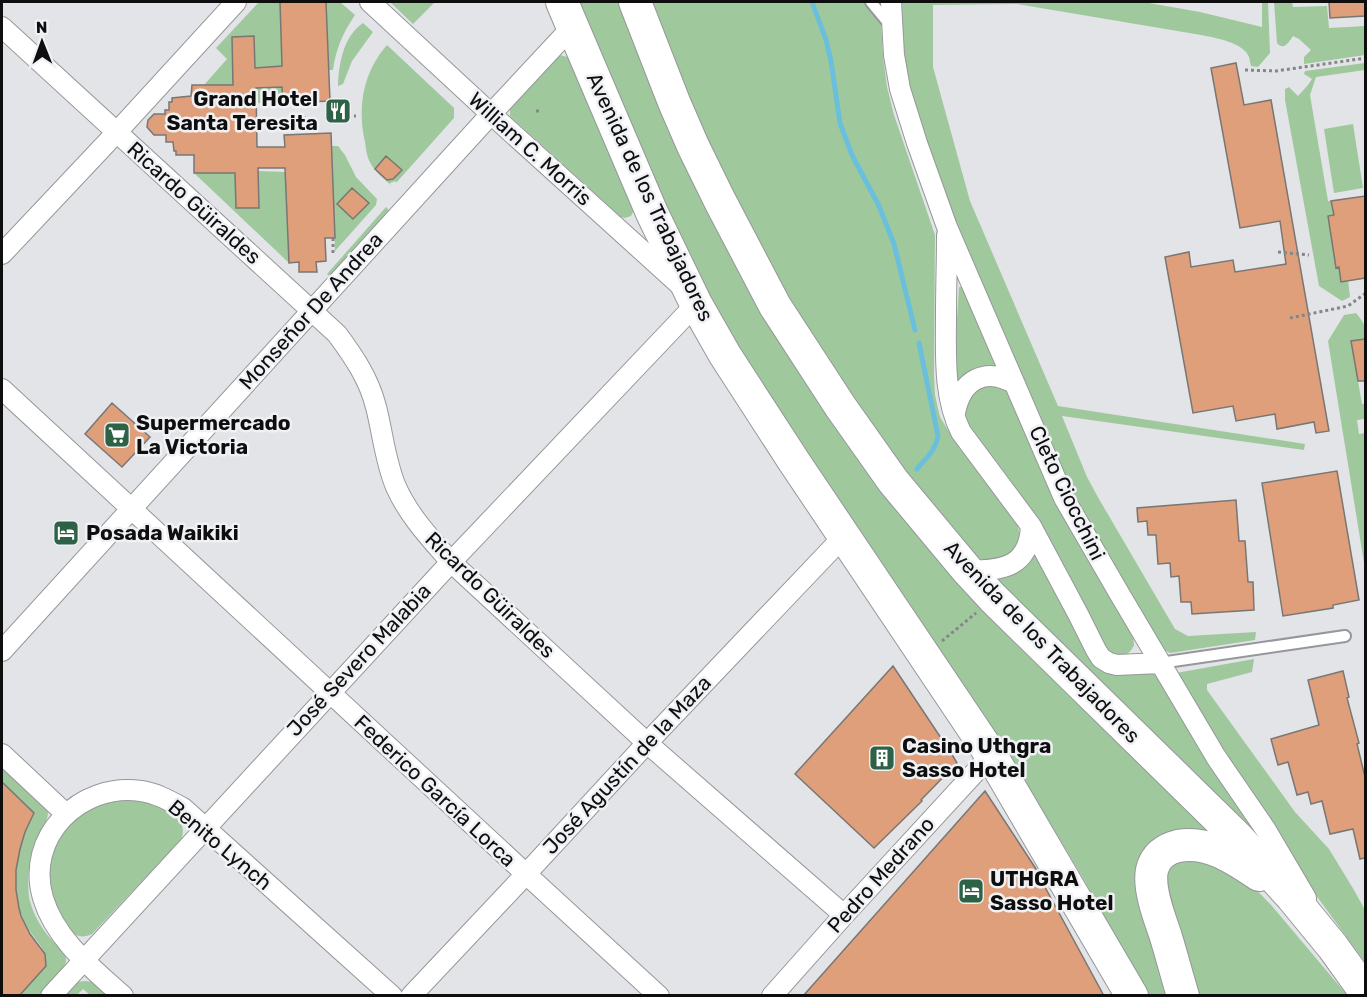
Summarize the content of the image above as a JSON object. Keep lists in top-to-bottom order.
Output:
{
  "streets": {
    "main road": ["Avenida de los Trabajadores"],
    "street": [
      "William C. Morris",
      "Ricardo Güiraldes",
      "Monseñor De Andrea",
      "Cleto Ciocchini",
      "José Severo Malabia",
      "José Agustín de la Maza",
      "Federico García Lorca",
      "Benito Lynch",
      "Pedro Medrano"
    ]
  },
  "crossings": [
    ["William C. Morris", "Avenida de los Trabajadores"],
    ["William C. Morris", "Monseñor De Andrea"],
    ["William C. Morris", "José Severo Malabia"],
    ["Avenida de los Trabajadores", "Monseñor De Andrea"],
    ["Avenida de los Trabajadores", "Cleto Ciocchini"],
    ["Avenida de los Trabajadores", "José Severo Malabia"],
    ["Avenida de los Trabajadores", "José Agustín de la Maza"],
    ["Avenida de los Trabajadores", "Pedro Medrano"],
    ["Ricardo Güiraldes", "Monseñor De Andrea"],
    ["Ricardo Güiraldes", "José Severo Malabia"],
    ["Ricardo Güiraldes", "José Agustín de la Maza"],
    ["Ricardo Güiraldes", "Pedro Medrano"],
    ["Monseñor De Andrea", "Federico García Lorca"],
    ["José Severo Malabia", "Federico García Lorca"],
    ["José Severo Malabia", "Benito Lynch"],
    ["José Agustín de la Maza", "Federico García Lorca"]
  ],
  "places": {
    "restaurant": ["Grand Hotel Santa Teresita"],
    "supermarket": ["Supermercado La Victoria"],
    "hotel": ["Posada Waikiki", "UTHGRA Sasso Hotel"],
    "building": ["Casino Uthgra Sasso Hotel"]
  },
  "north": "top"
}
